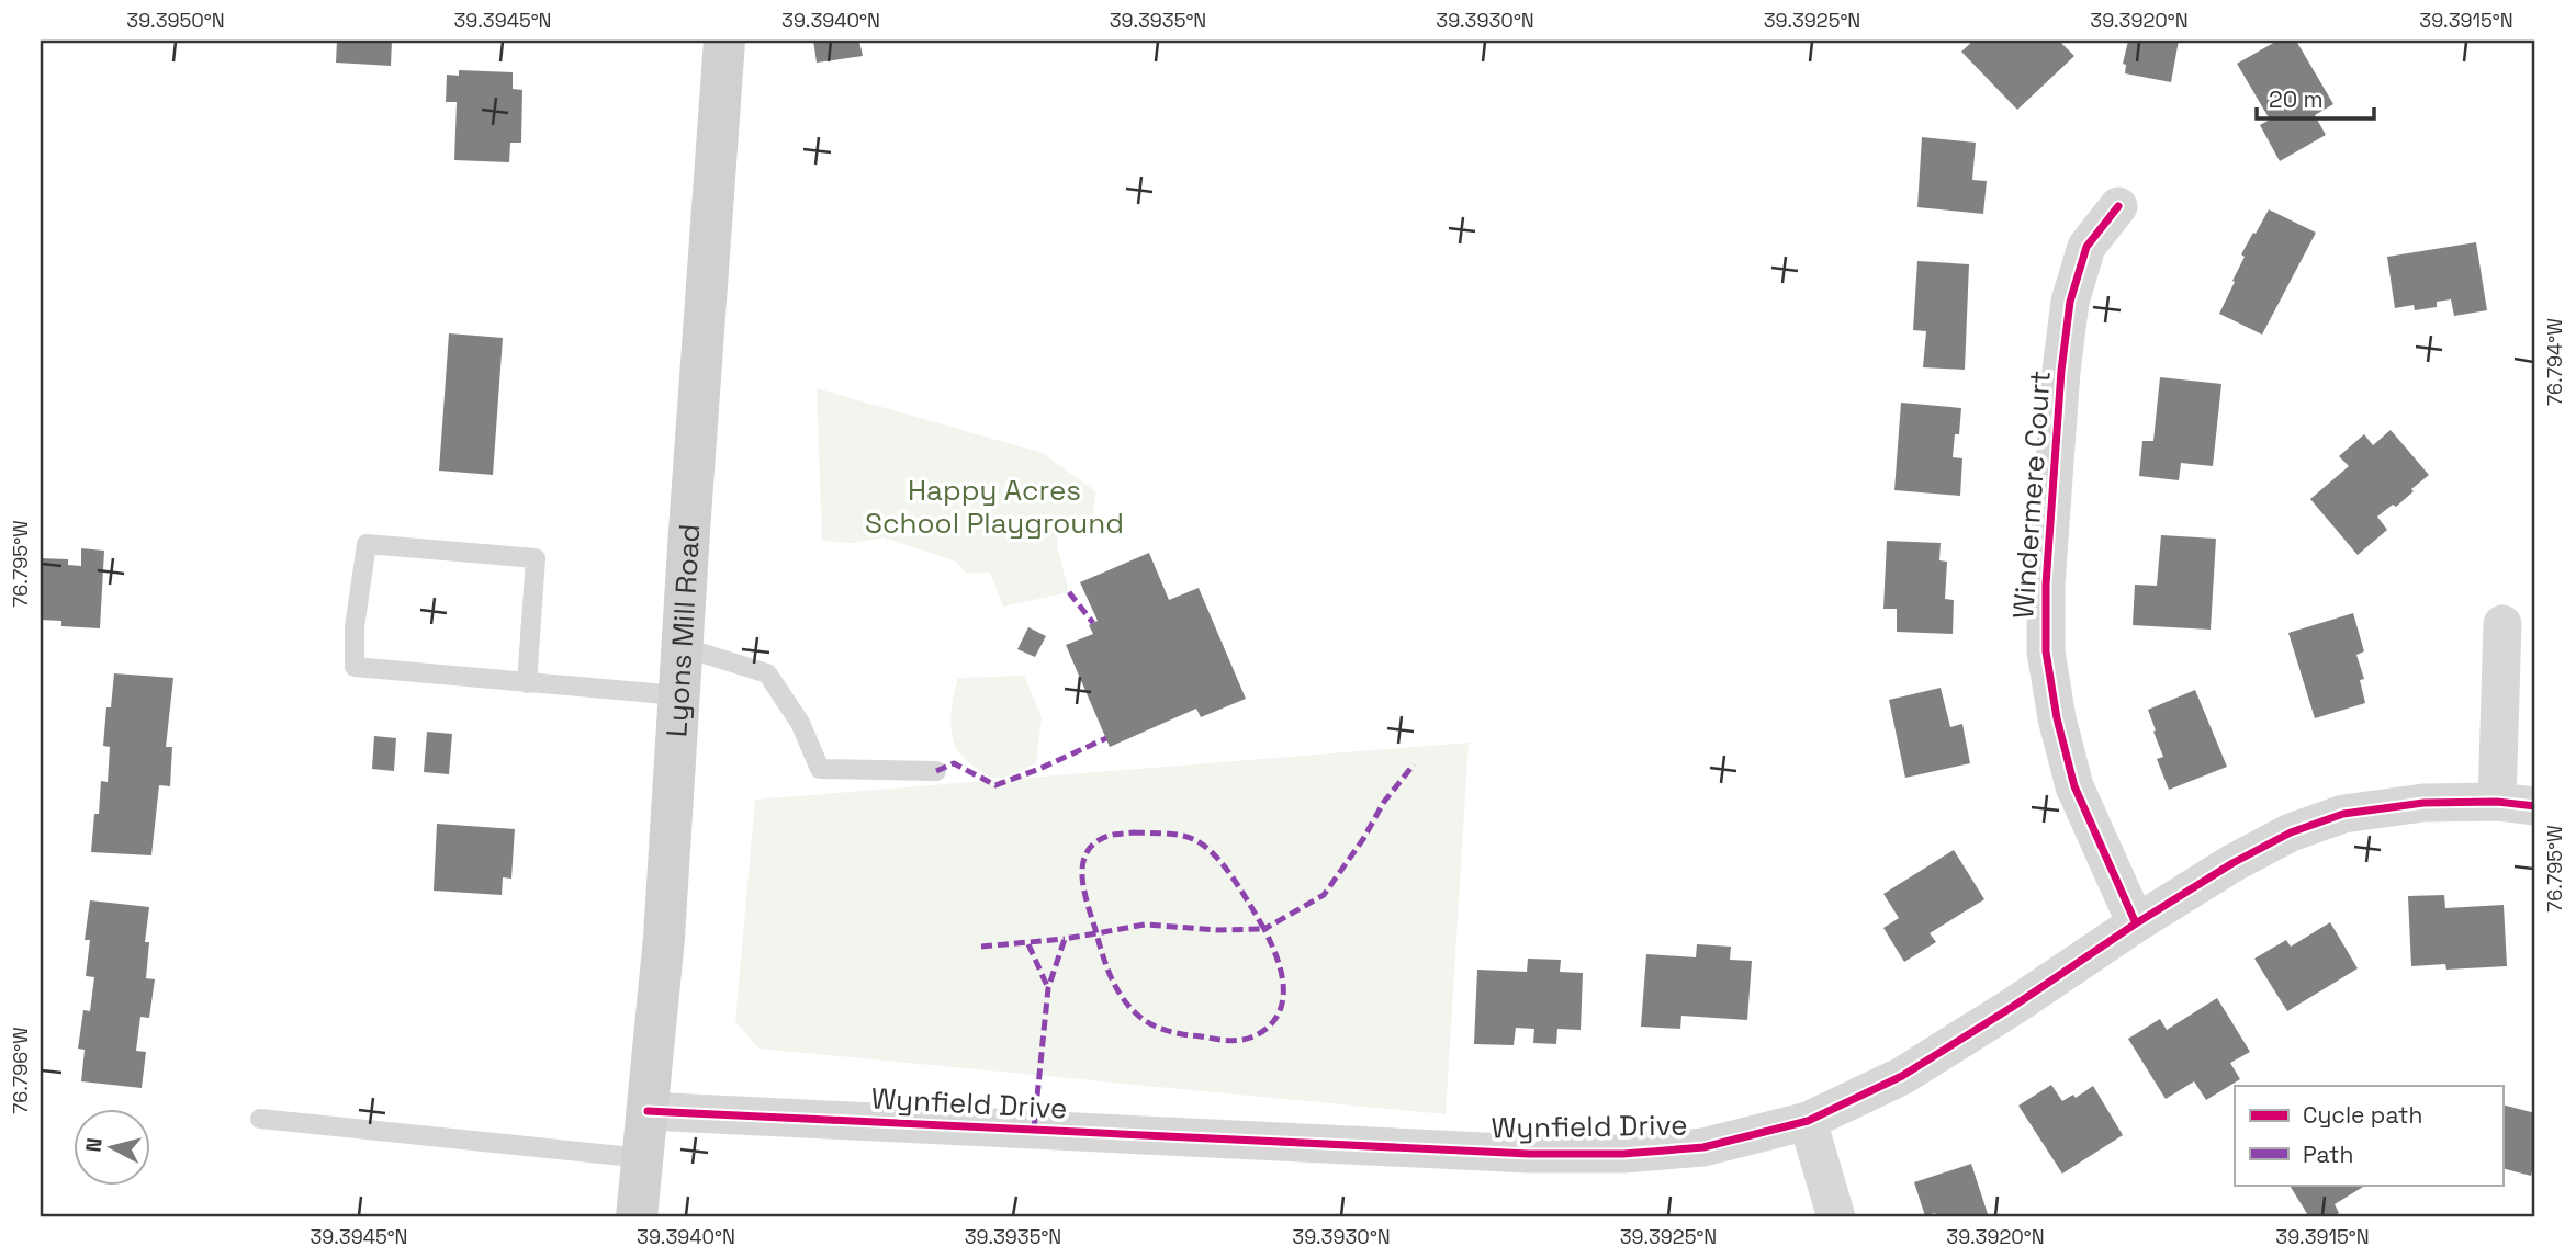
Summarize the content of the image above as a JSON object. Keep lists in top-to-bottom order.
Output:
{
  "streets": {
    "main road": ["Lyons Mill Road"],
    "street": ["Windermere Court", "Wynfield Drive"]
  },
  "crossings": [
    ["Windermere Court", "Wynfield Drive"],
    ["Lyons Mill Road", "Wynfield Drive"]
  ],
  "parks": ["Happy Acres School Playground"],
  "legend": ["Cycle path", "Path"],
  "scale_bar": "20 m",
  "north": "left",
  "coordinates": [
    "39.3950°N",
    "39.3945°N",
    "39.3940°N",
    "39.3935°N",
    "39.3930°N",
    "39.3925°N",
    "39.3920°N",
    "39.3915°N",
    "76.794°W",
    "76.795°W",
    "76.796°W"
  ]
}
